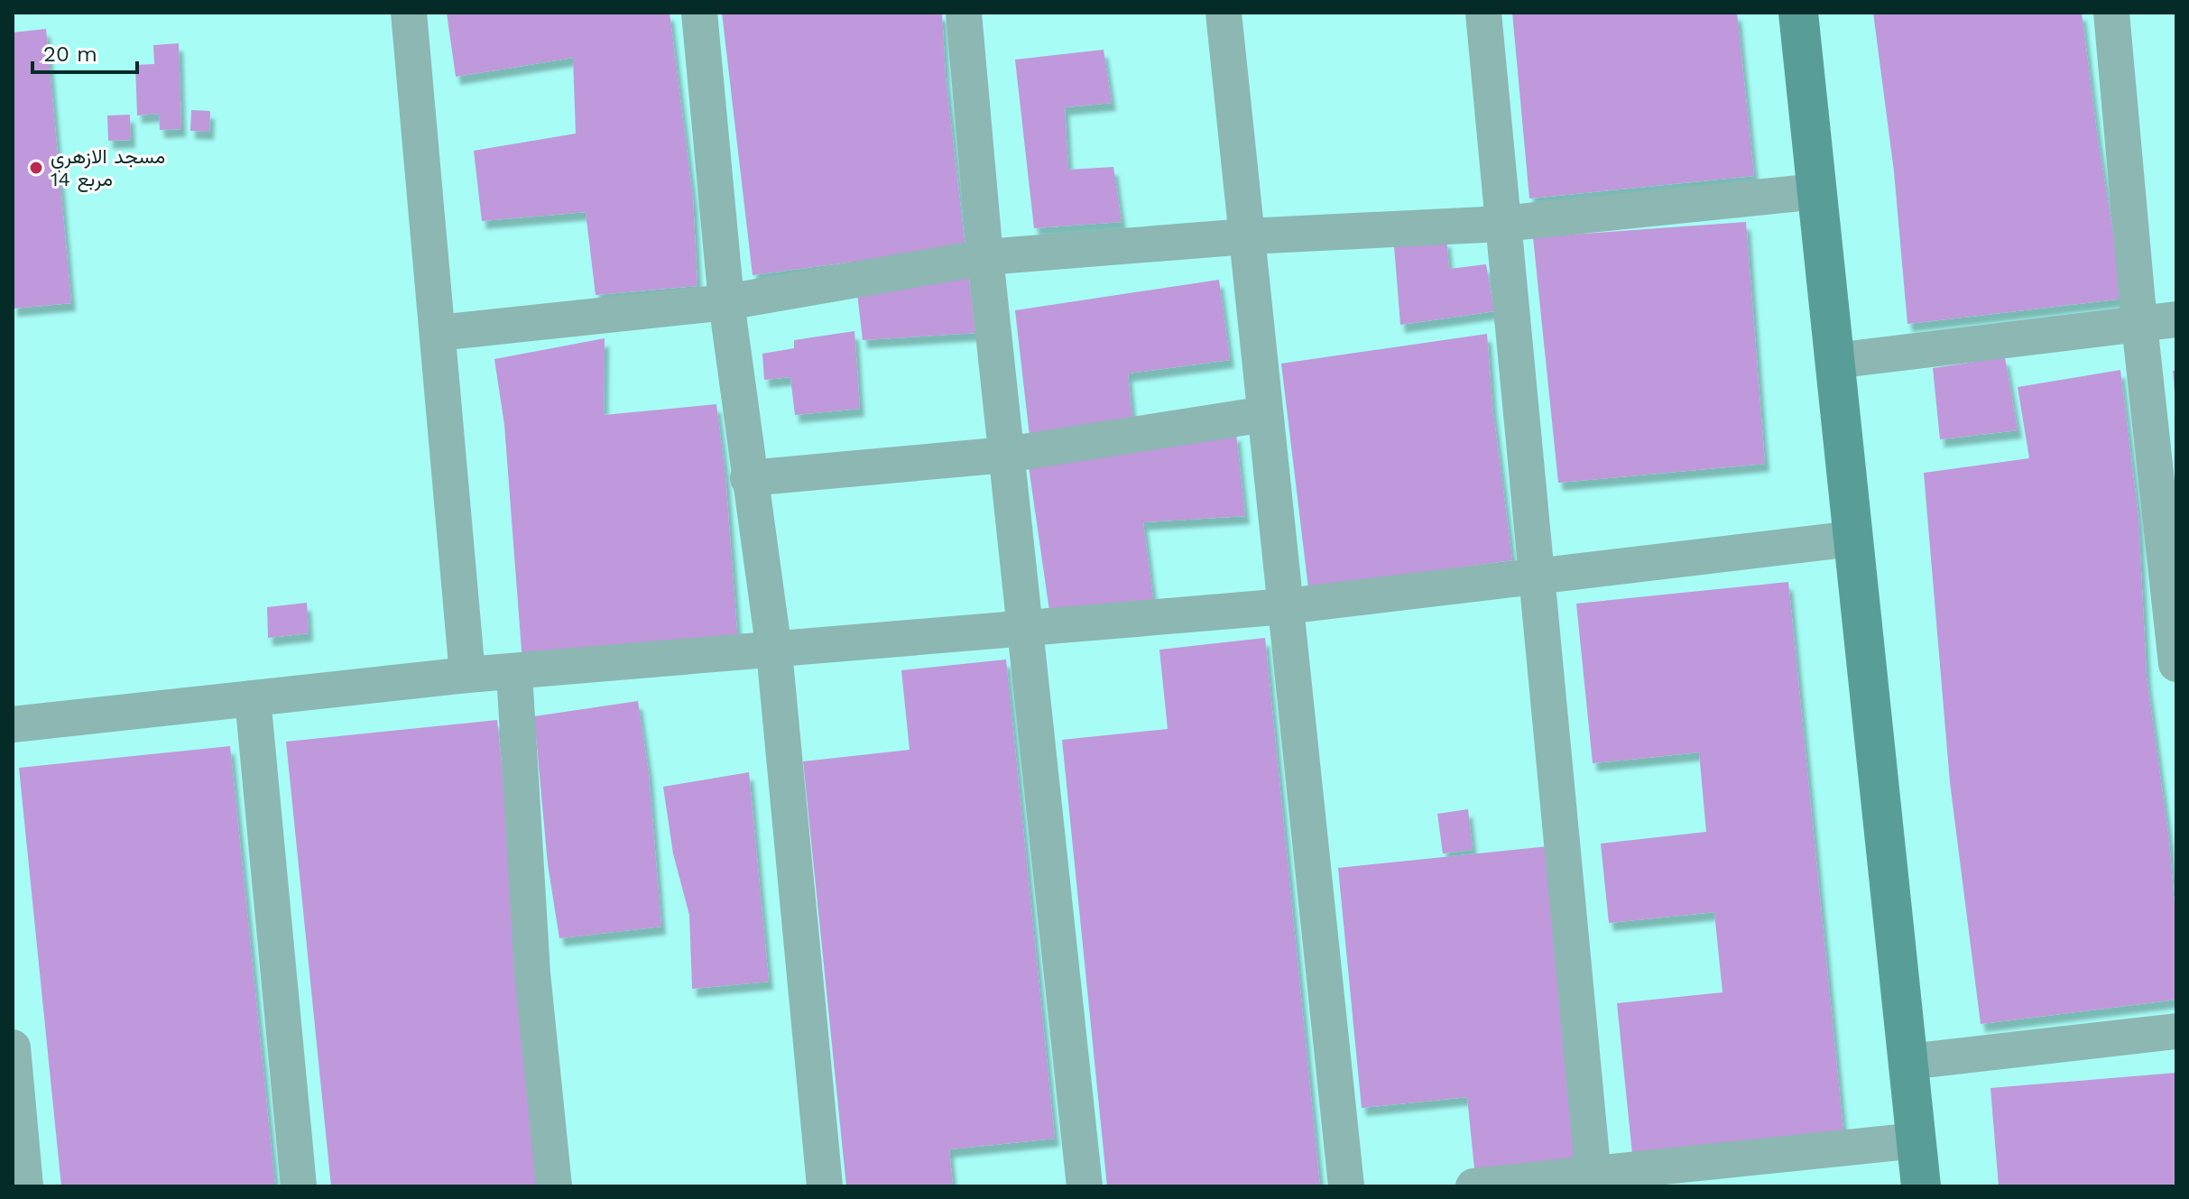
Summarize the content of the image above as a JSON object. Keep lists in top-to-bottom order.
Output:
{
  "places": ["مسجد الازهري مربع 14"],
  "scale_bar": "20 m"
}
